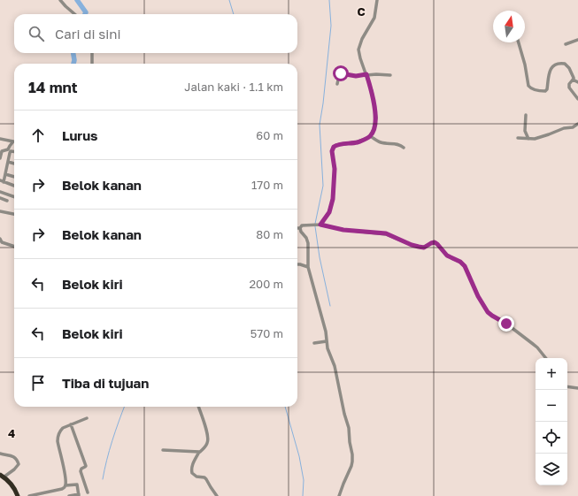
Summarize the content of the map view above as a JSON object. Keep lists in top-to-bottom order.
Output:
{
  "north": "top",
  "page": {
    "search": "Cari di sini",
    "heading": ["14 mnt", "Jalan kaki · 1.1 km"],
    "list": [
      ["Lurus", "60 m"],
      ["Belok kanan", "170 m"],
      ["Belok kanan", "80 m"],
      ["Belok kiri", "200 m"],
      ["Belok kiri", "570 m"],
      "Tiba di tujuan"
    ],
    "map_buttons": ["+", "−"]
  },
  "grid": {
    "columns": ["C"],
    "rows": ["4"]
  }
}
